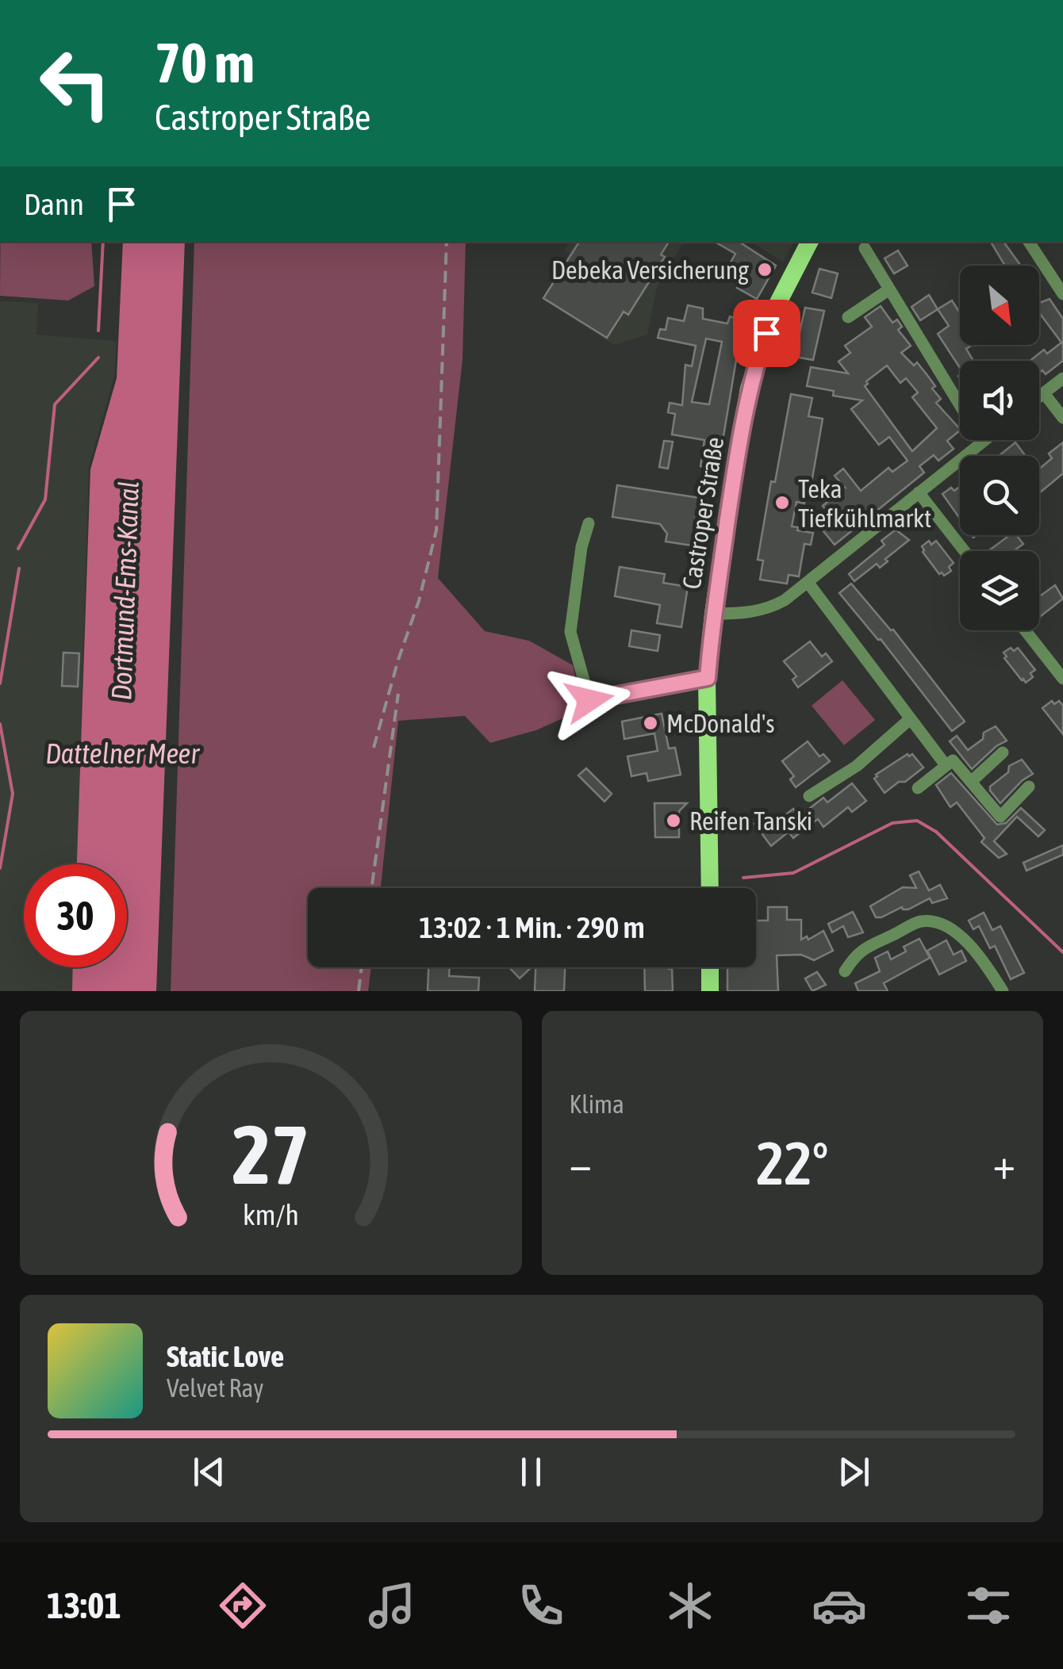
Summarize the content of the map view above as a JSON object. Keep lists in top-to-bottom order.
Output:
{
  "streets": {
    "main road": ["Castroper Straße"]
  },
  "water": ["Dortmund-Ems-Kanal", "Dattelner Meer"],
  "places": [
    "Debeka Versicherung",
    "Teka Tiefkühlmarkt",
    "McDonald's",
    "Reifen Tanski"
  ],
  "north": "bottom right",
  "page": {
    "turn": ["70 m", "Castroper Straße"],
    "then": "Dann",
    "limit": "30",
    "trip": "13:02 · 1 Min. · 290 m",
    "tile": "Klima",
    "heat": ["−", "22°", "+"],
    "song": ["Static Love", "Velvet Ray"],
    "tabs": "13:01",
    "gauge": ["27", "km/h"]
  }
}
